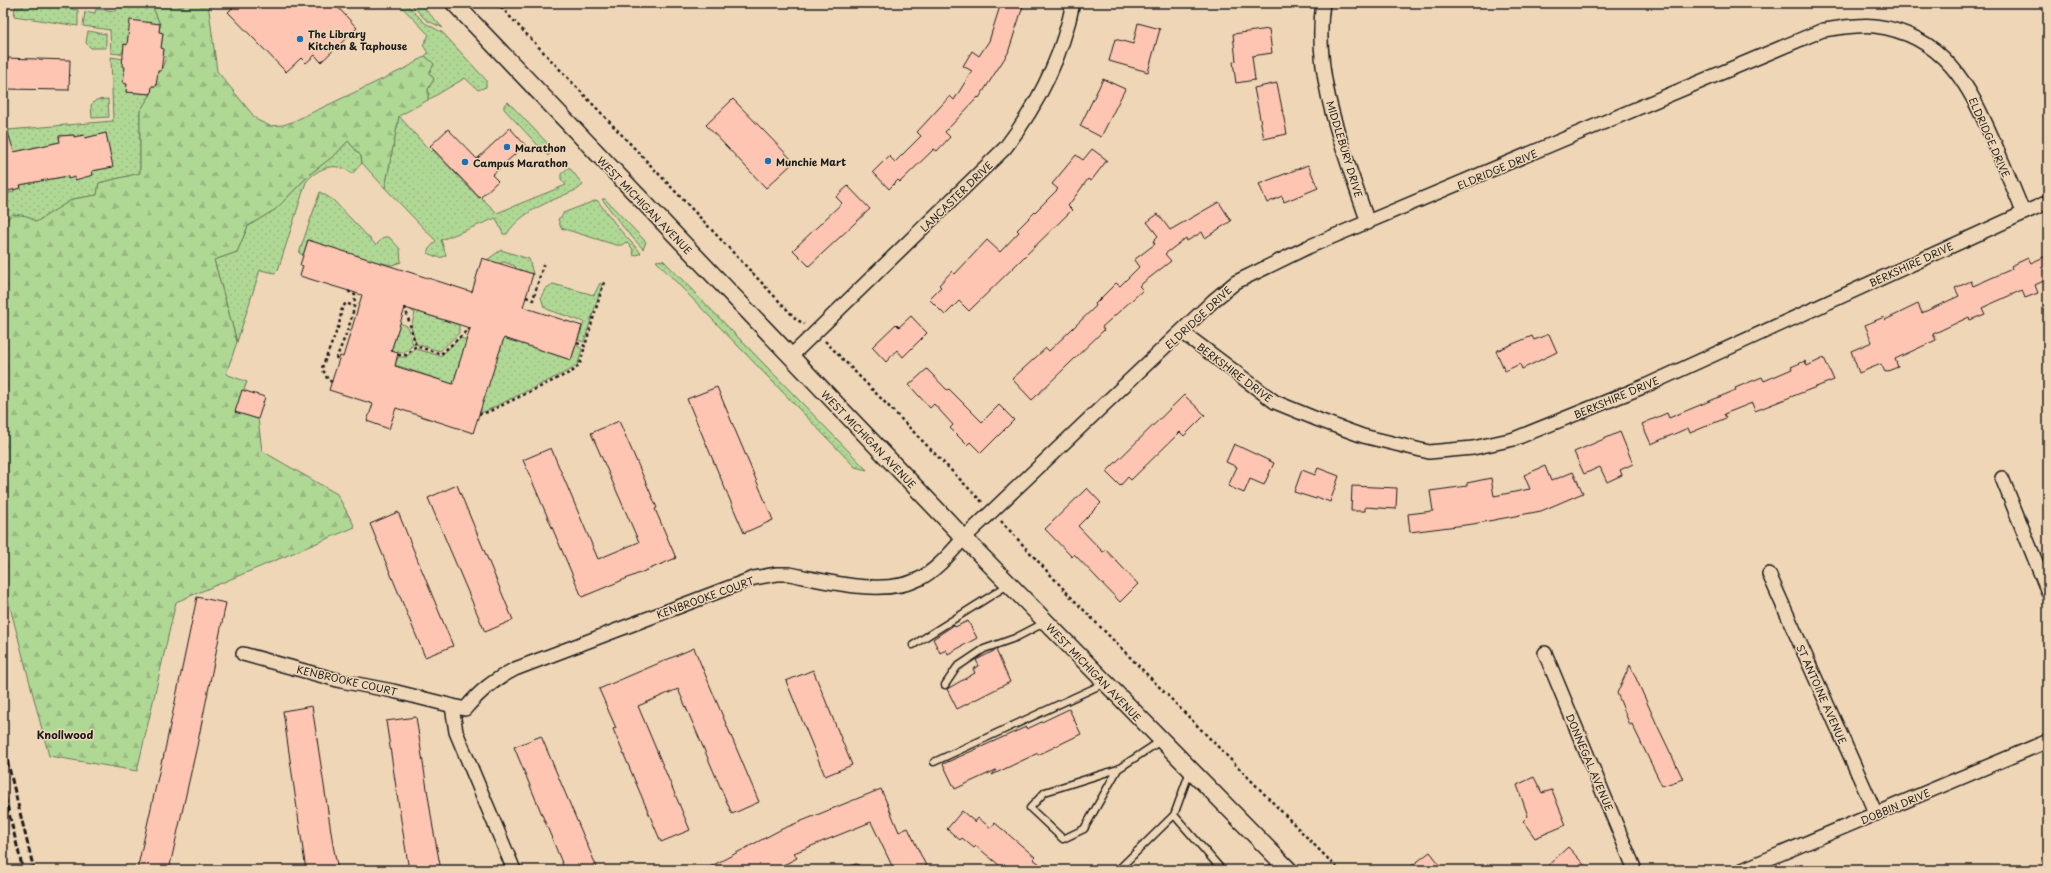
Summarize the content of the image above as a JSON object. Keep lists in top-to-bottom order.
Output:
{
  "streets": {
    "street": [
      "ELDRIDGE DRIVE",
      "MIDDLEBURY DRIVE",
      "LANCASTER DRIVE",
      "WEST MICHIGAN AVENUE",
      "BERKSHIRE DRIVE",
      "KENBROOKE COURT",
      "ST ANTOINE AVENUE",
      "DONNEGAL AVENUE",
      "DOBBIN DRIVE"
    ]
  },
  "crossings": [
    ["ELDRIDGE DRIVE", "MIDDLEBURY DRIVE"],
    ["ELDRIDGE DRIVE", "WEST MICHIGAN AVENUE"],
    ["ELDRIDGE DRIVE", "BERKSHIRE DRIVE"],
    ["ELDRIDGE DRIVE", "KENBROOKE COURT"],
    ["LANCASTER DRIVE", "WEST MICHIGAN AVENUE"],
    ["WEST MICHIGAN AVENUE", "KENBROOKE COURT"],
    ["ST ANTOINE AVENUE", "DOBBIN DRIVE"]
  ],
  "districts": ["Knollwood"],
  "places": [
    "The Library Kitchen & Taphouse",
    "Marathon",
    "Munchie Mart",
    "Campus Marathon"
  ]
}
